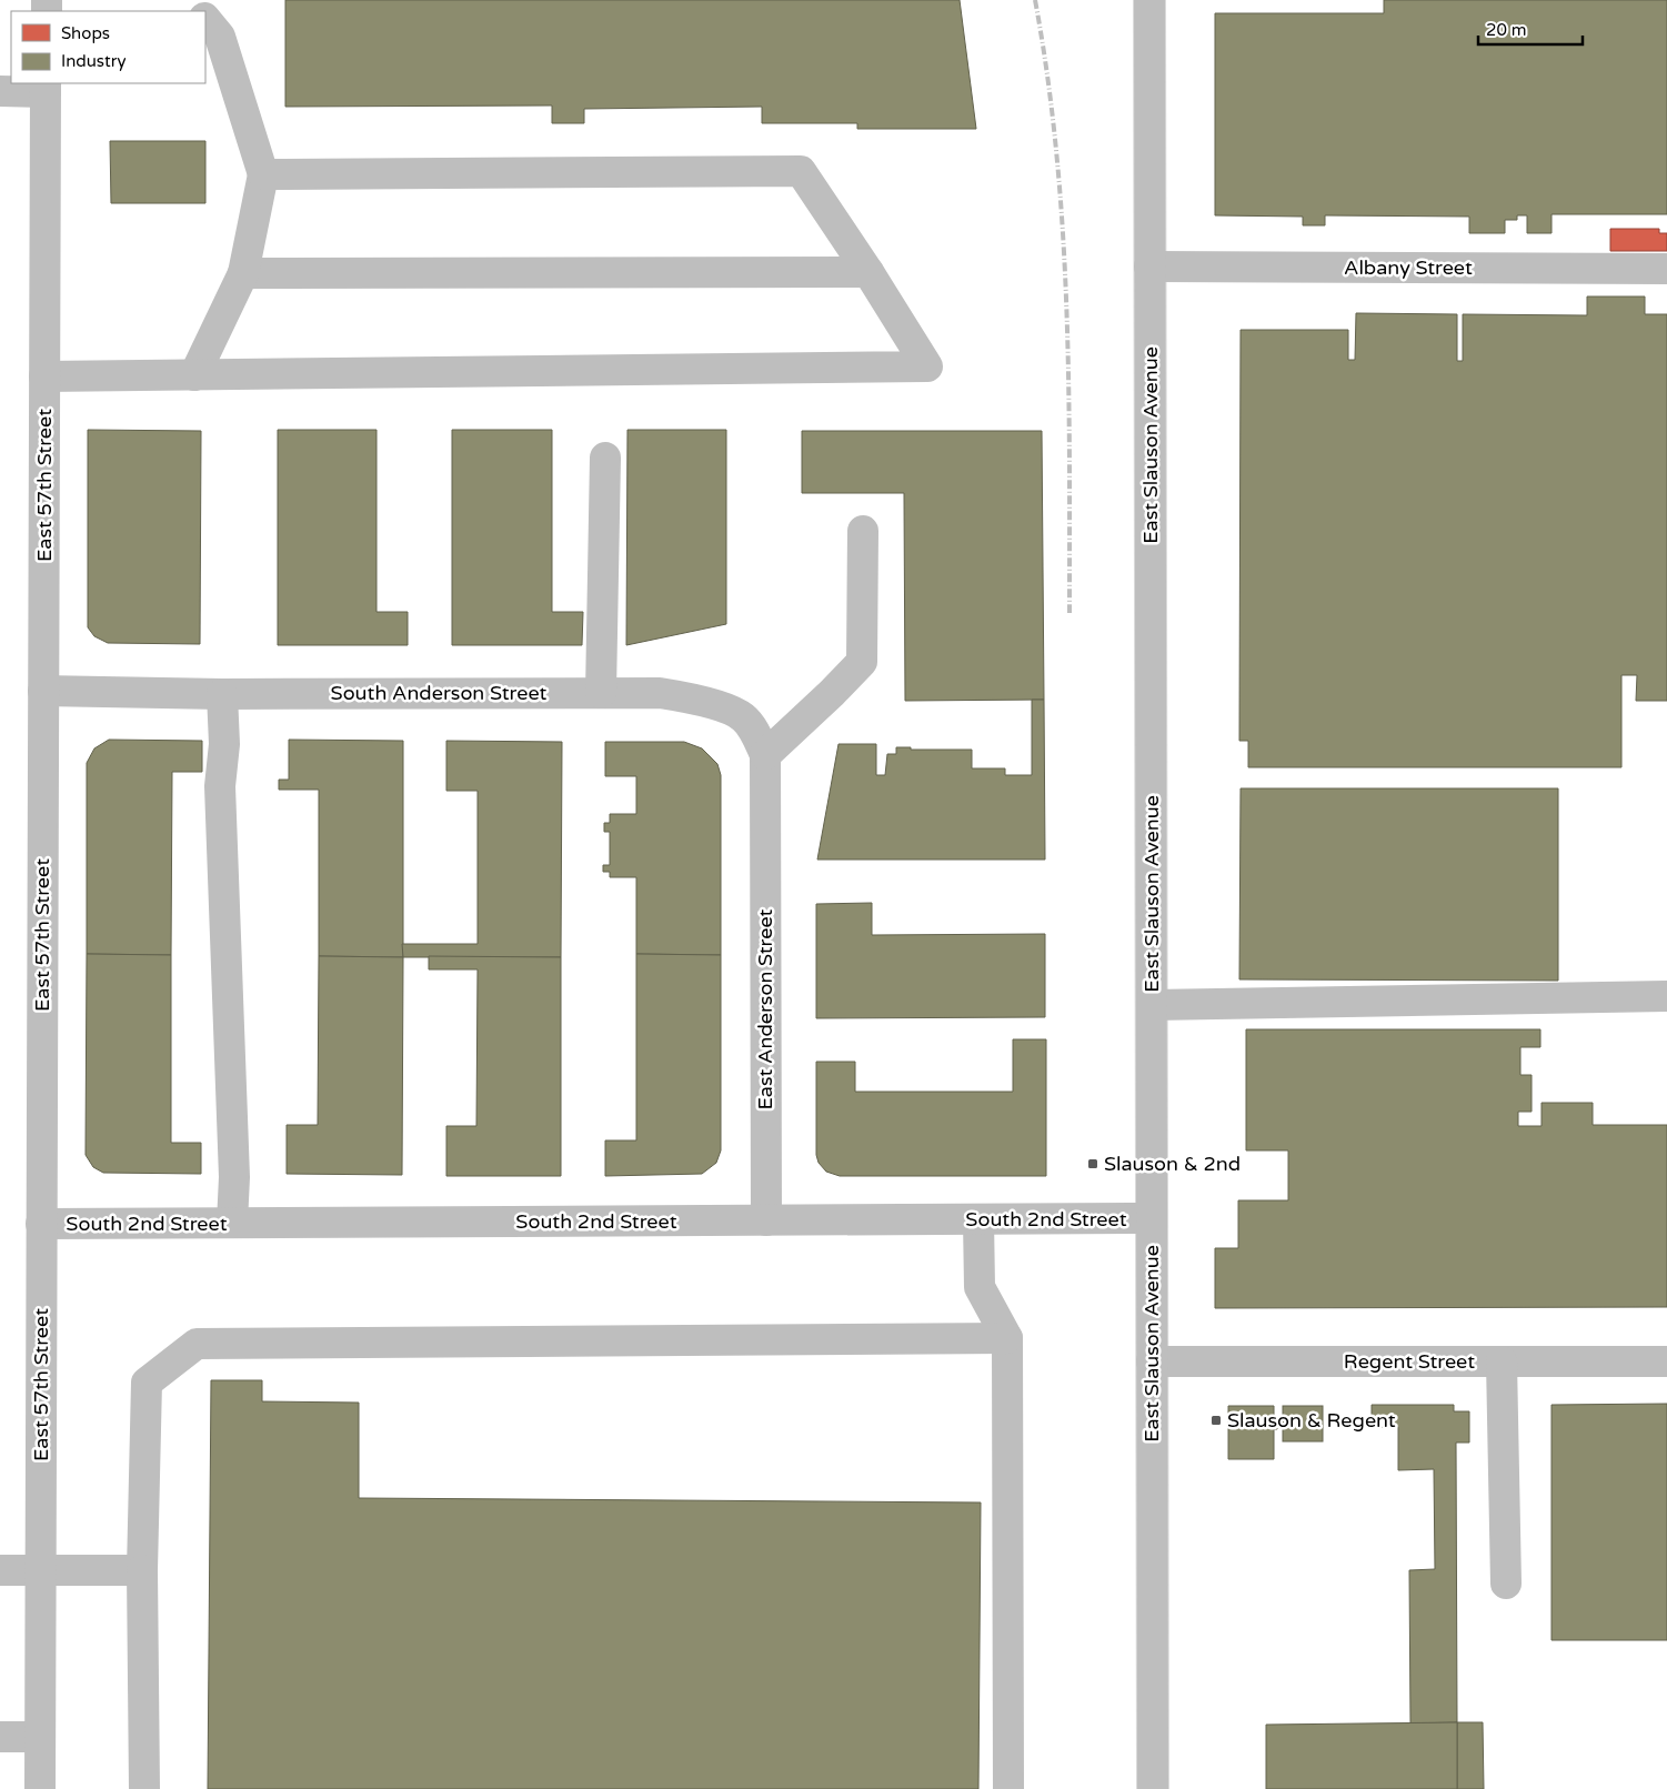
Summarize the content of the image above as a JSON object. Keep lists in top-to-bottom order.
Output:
{
  "streets": {
    "street": [
      "Albany Street",
      "East Slauson Avenue",
      "East 57th Street",
      "South Anderson Street",
      "East Anderson Street",
      "South 2nd Street",
      "Regent Street"
    ]
  },
  "crossings": [
    ["Albany Street", "East Slauson Avenue"],
    ["East Slauson Avenue", "South 2nd Street"],
    ["East Slauson Avenue", "Regent Street"],
    ["East 57th Street", "South Anderson Street"],
    ["East 57th Street", "South 2nd Street"],
    ["South Anderson Street", "East Anderson Street"],
    ["East Anderson Street", "South 2nd Street"]
  ],
  "places": {
    "transit": ["Slauson & 2nd", "Slauson & Regent"]
  },
  "legend": ["Shops", "Industry"],
  "scale_bar": "20 m"
}
